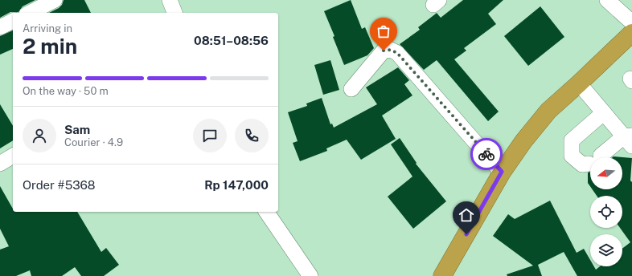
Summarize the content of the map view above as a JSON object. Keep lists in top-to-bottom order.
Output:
{
  "north": "left",
  "page": {
    "heading": ["2 min", "Arriving in", "08:51–08:56"],
    "panel": [
      "Sam",
      "Courier · 4.9",
      "Order #5368",
      "Rp 147,000"
    ],
    "bar": "On the way · 50 m"
  }
}
